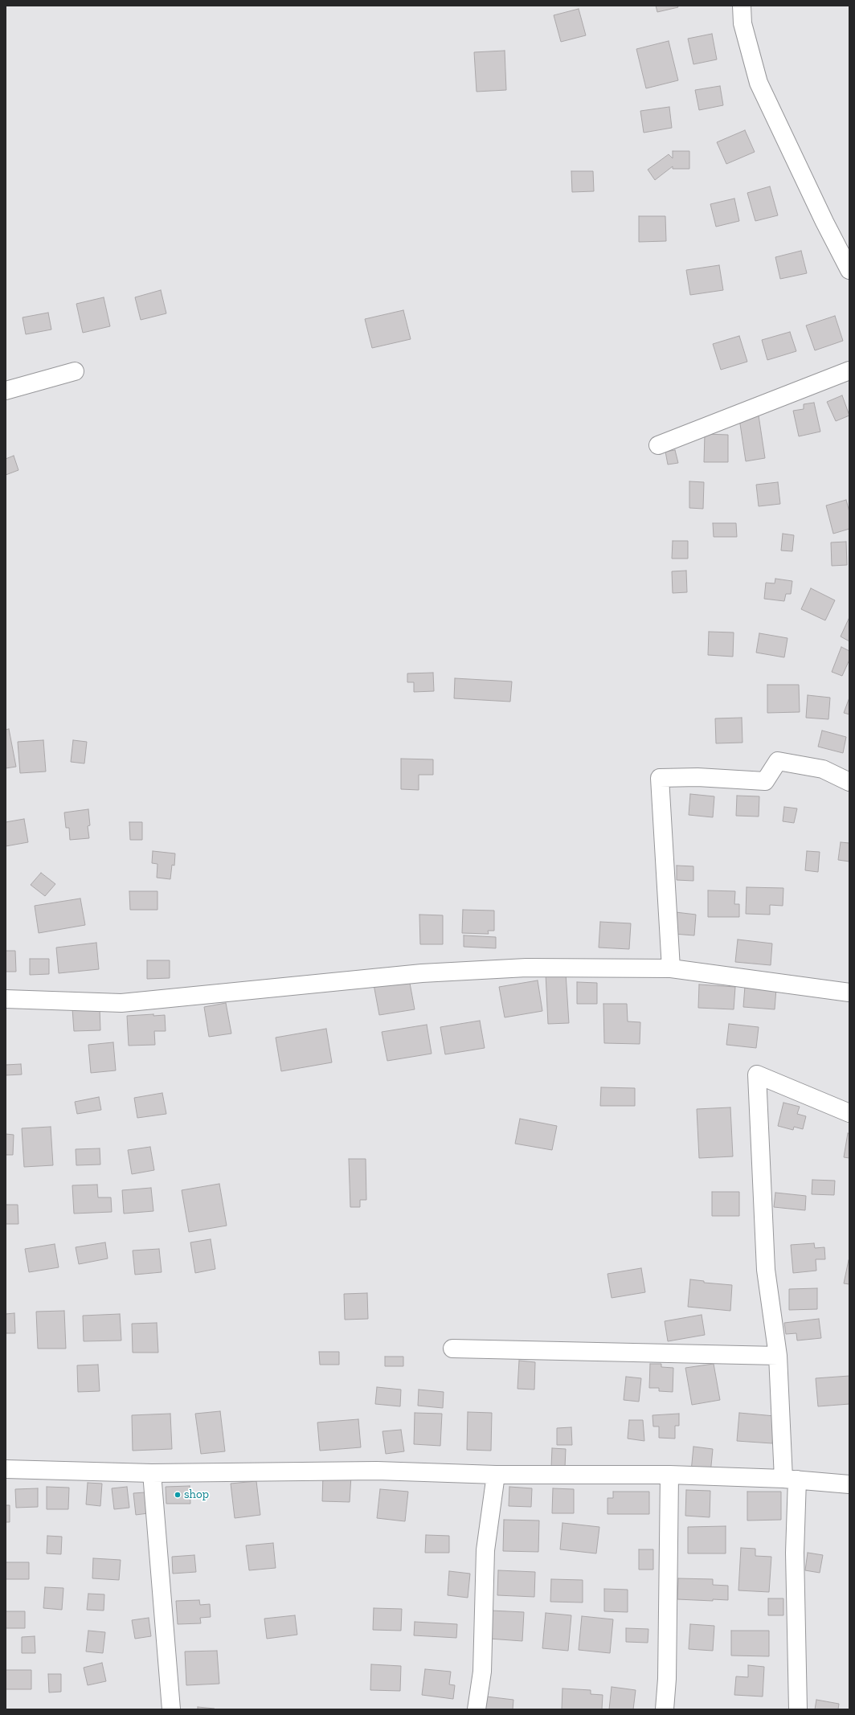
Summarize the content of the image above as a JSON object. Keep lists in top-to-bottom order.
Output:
{
  "places": ["shop"]
}
